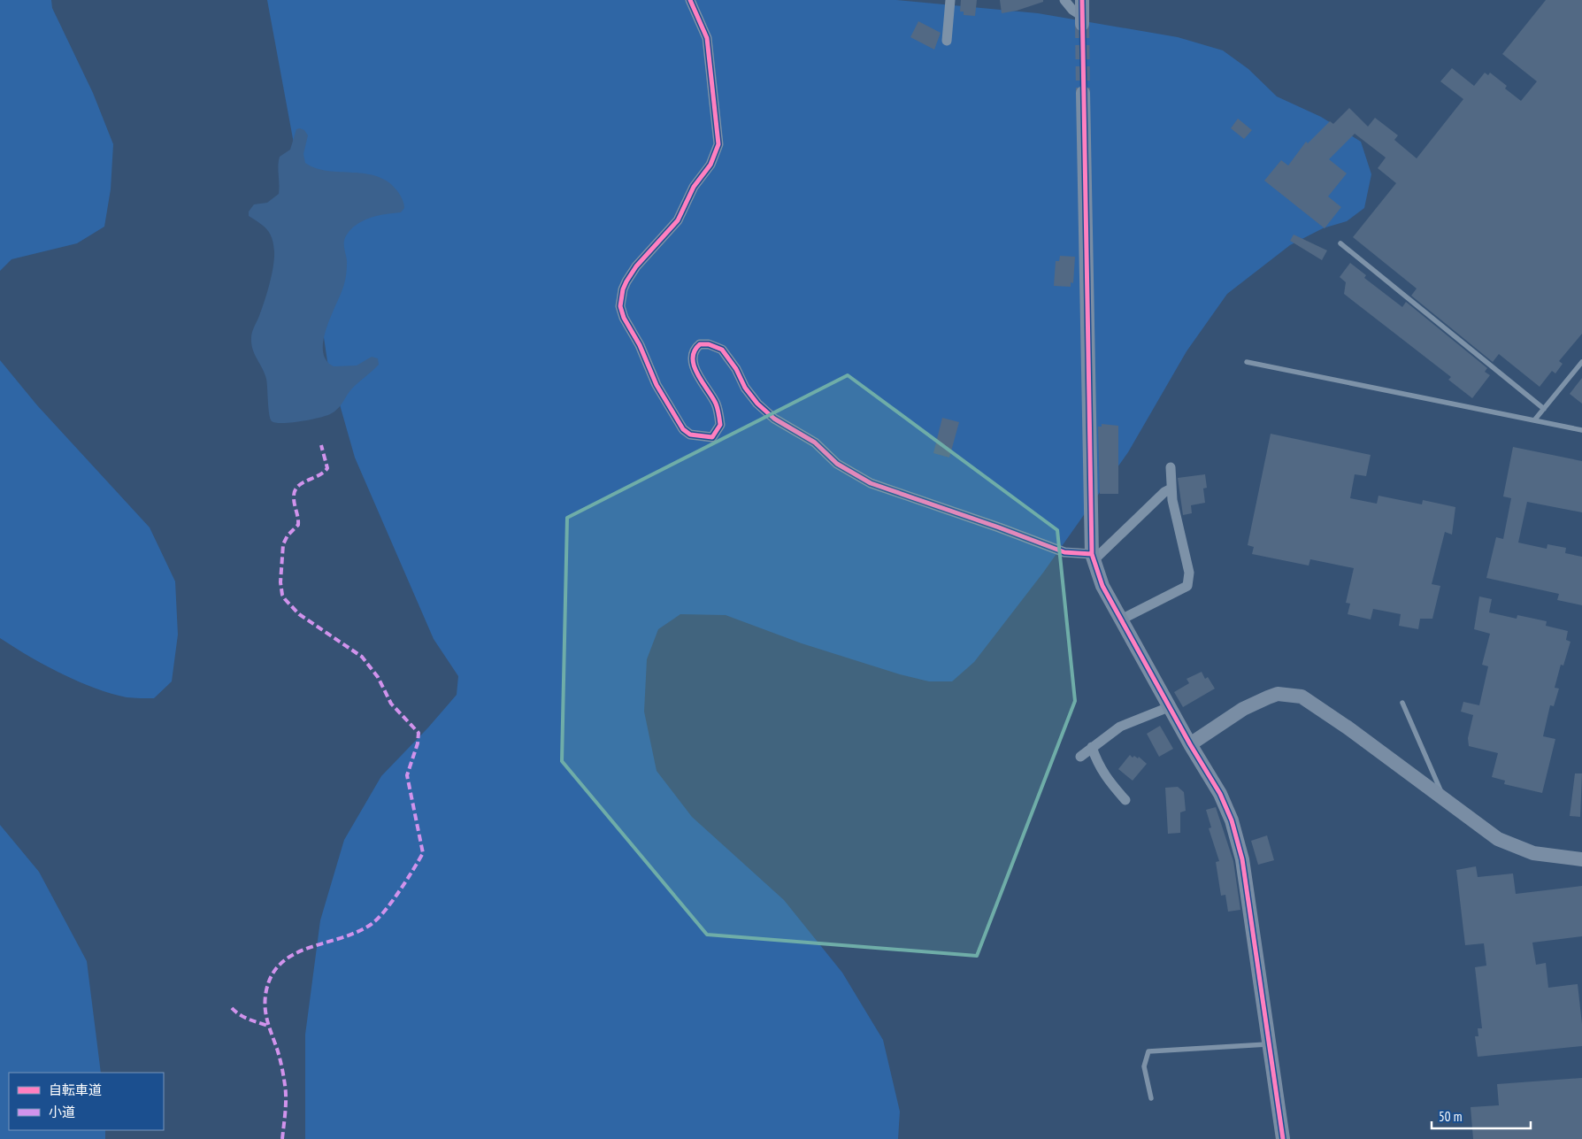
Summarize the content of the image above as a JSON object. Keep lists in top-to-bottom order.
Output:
{
  "legend": ["自転車道", "小道"],
  "scale_bar": "50 m"
}
